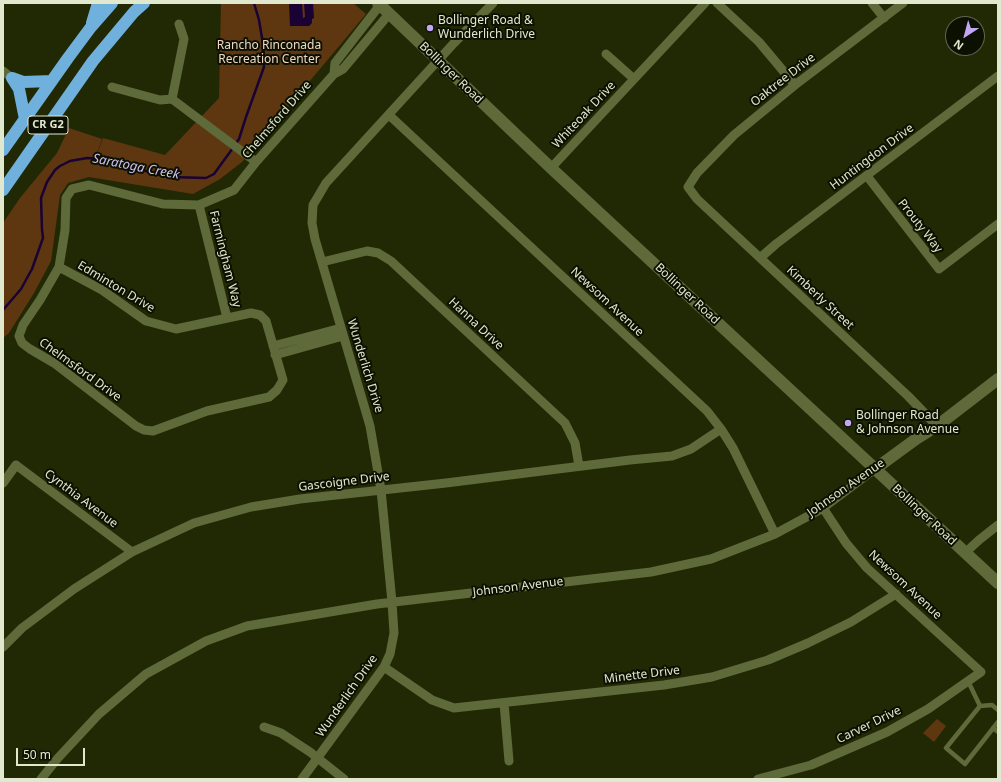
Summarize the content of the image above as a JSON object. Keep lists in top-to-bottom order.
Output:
{
  "streets": {
    "highway": ["CR G2"],
    "main road": ["Bollinger Road", "Johnson Avenue"],
    "street": [
      "Oaktree Drive",
      "Whiteoak Drive",
      "Chelmsford Drive",
      "Huntingdon Drive",
      "Prouty Way",
      "Farmingham Way",
      "Edminton Drive",
      "Kimberly Street",
      "Newsom Avenue",
      "Hanna Drive",
      "Wunderlich Drive",
      "Gascoigne Drive",
      "Cynthia Avenue",
      "Minette Drive",
      "Carver Drive"
    ]
  },
  "crossings": [
    ["Bollinger Road", "Whiteoak Drive"],
    ["Bollinger Road", "Chelmsford Drive"],
    ["Bollinger Road", "Wunderlich Drive"],
    ["Bollinger Road", "Johnson Avenue"],
    ["Oaktree Drive", "Kimberly Street"],
    ["Chelmsford Drive", "Farmingham Way"],
    ["Chelmsford Drive", "Edminton Drive"],
    ["Huntingdon Drive", "Prouty Way"],
    ["Huntingdon Drive", "Kimberly Street"],
    ["Farmingham Way", "Edminton Drive"],
    ["Kimberly Street", "Johnson Avenue"],
    ["Newsom Avenue", "Wunderlich Drive"],
    ["Newsom Avenue", "Gascoigne Drive"],
    ["Newsom Avenue", "Johnson Avenue"],
    ["Newsom Avenue", "Minette Drive"],
    ["Newsom Avenue", "Carver Drive"],
    ["Hanna Drive", "Wunderlich Drive"],
    ["Hanna Drive", "Gascoigne Drive"],
    ["Wunderlich Drive", "Gascoigne Drive"],
    ["Wunderlich Drive", "Johnson Avenue"],
    ["Wunderlich Drive", "Minette Drive"],
    ["Gascoigne Drive", "Cynthia Avenue"]
  ],
  "water": ["Saratoga Creek"],
  "parks": ["Rancho Rinconada Recreation Center"],
  "places": ["Bollinger Road & Wunderlich Drive", "Bollinger Road & Johnson Avenue"],
  "scale_bar": "50 m",
  "north": "bottom left"
}
